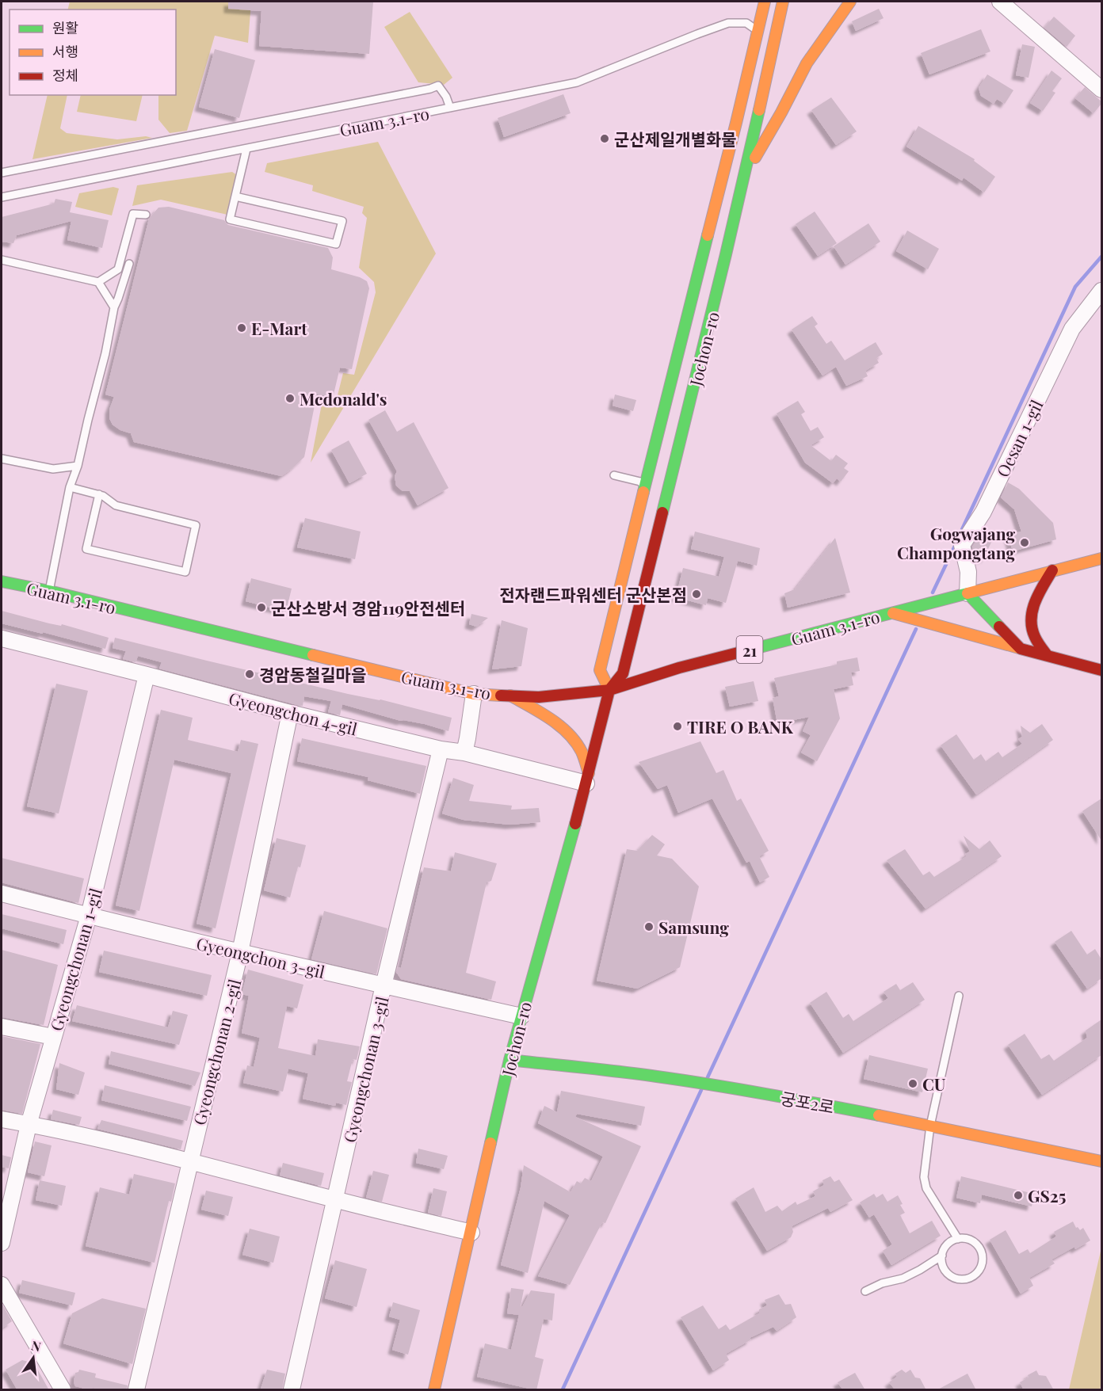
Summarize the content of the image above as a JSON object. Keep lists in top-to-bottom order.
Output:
{
  "streets": {
    "street": [
      "Guam 3.1-ro",
      "Jochon-ro",
      "Oesan 1-gil",
      "21",
      "Gyeongchon 4-gil",
      "Gyeongchon 3-gil",
      "Gyeongchonan 1-gil",
      "Gyeongchonan 2-gil",
      "Gyeongchonan 3-gil",
      "궁포2로"
    ]
  },
  "crossings": [
    ["Guam 3.1-ro", "Jochon-ro"],
    ["Guam 3.1-ro", "21"],
    ["Jochon-ro", "Gyeongchon 4-gil"],
    ["Jochon-ro", "Gyeongchon 3-gil"],
    ["Jochon-ro", "궁포2로"],
    ["Oesan 1-gil", "21"],
    ["Gyeongchon 4-gil", "Gyeongchonan 1-gil"],
    ["Gyeongchon 4-gil", "Gyeongchonan 2-gil"],
    ["Gyeongchon 4-gil", "Gyeongchonan 3-gil"],
    ["Gyeongchon 3-gil", "Gyeongchonan 1-gil"],
    ["Gyeongchon 3-gil", "Gyeongchonan 2-gil"],
    ["Gyeongchon 3-gil", "Gyeongchonan 3-gil"]
  ],
  "places": [
    "군산제일개별화물",
    "E-Mart",
    "Mcdonald's",
    "Gogwajang Champongtang",
    "전자랜드파워센터 군산본점",
    "군산소방서 경암119안전센터",
    "경암동철길마을",
    "TIRE O BANK",
    "Samsung",
    "CU",
    "GS25"
  ],
  "legend": ["원활", "서행", "정체"],
  "north": "top"
}
